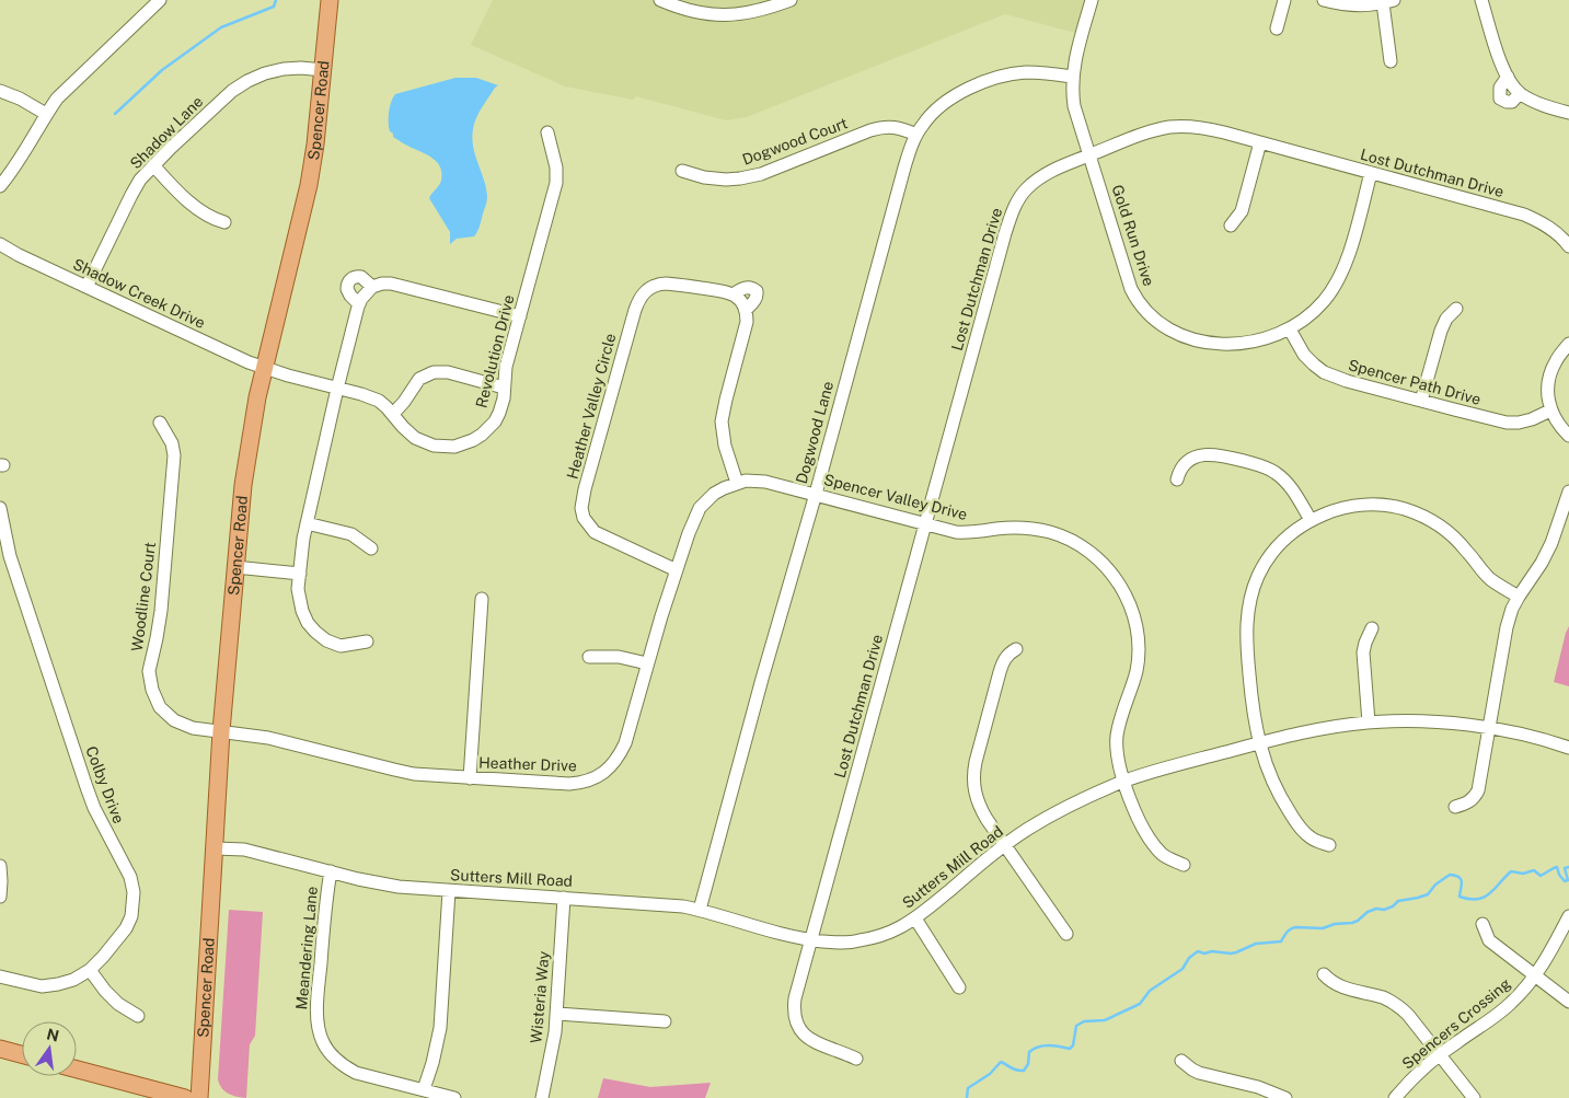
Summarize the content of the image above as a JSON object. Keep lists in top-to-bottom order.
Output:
{
  "streets": {
    "main road": ["Spencer Road"],
    "street": [
      "Shadow Lane",
      "Dogwood Court",
      "Lost Dutchman Drive",
      "Gold Run Drive",
      "Shadow Creek Drive",
      "Revolution Drive",
      "Spencer Path Drive",
      "Heather Valley Circle",
      "Dogwood Lane",
      "Spencer Valley Drive",
      "Woodline Court",
      "Heather Drive",
      "Colby Drive",
      "Sutters Mill Road",
      "Meandering Lane",
      "Wisteria Way",
      "Spencers Crossing"
    ]
  },
  "crossings": [
    ["Spencer Road", "Shadow Lane"],
    ["Spencer Road", "Shadow Creek Drive"],
    ["Spencer Road", "Revolution Drive"],
    ["Spencer Road", "Woodline Court"],
    ["Spencer Road", "Heather Drive"],
    ["Spencer Road", "Sutters Mill Road"],
    ["Shadow Lane", "Shadow Creek Drive"],
    ["Dogwood Court", "Dogwood Lane"],
    ["Lost Dutchman Drive", "Gold Run Drive"],
    ["Lost Dutchman Drive", "Spencer Valley Drive"],
    ["Lost Dutchman Drive", "Sutters Mill Road"],
    ["Gold Run Drive", "Spencer Path Drive"],
    ["Gold Run Drive", "Dogwood Lane"],
    ["Shadow Creek Drive", "Revolution Drive"],
    ["Heather Valley Circle", "Spencer Valley Drive"],
    ["Heather Valley Circle", "Heather Drive"],
    ["Dogwood Lane", "Spencer Valley Drive"],
    ["Dogwood Lane", "Sutters Mill Road"],
    ["Spencer Valley Drive", "Heather Drive"],
    ["Spencer Valley Drive", "Sutters Mill Road"],
    ["Woodline Court", "Heather Drive"],
    ["Sutters Mill Road", "Meandering Lane"],
    ["Sutters Mill Road", "Wisteria Way"]
  ],
  "north": "top"
}
